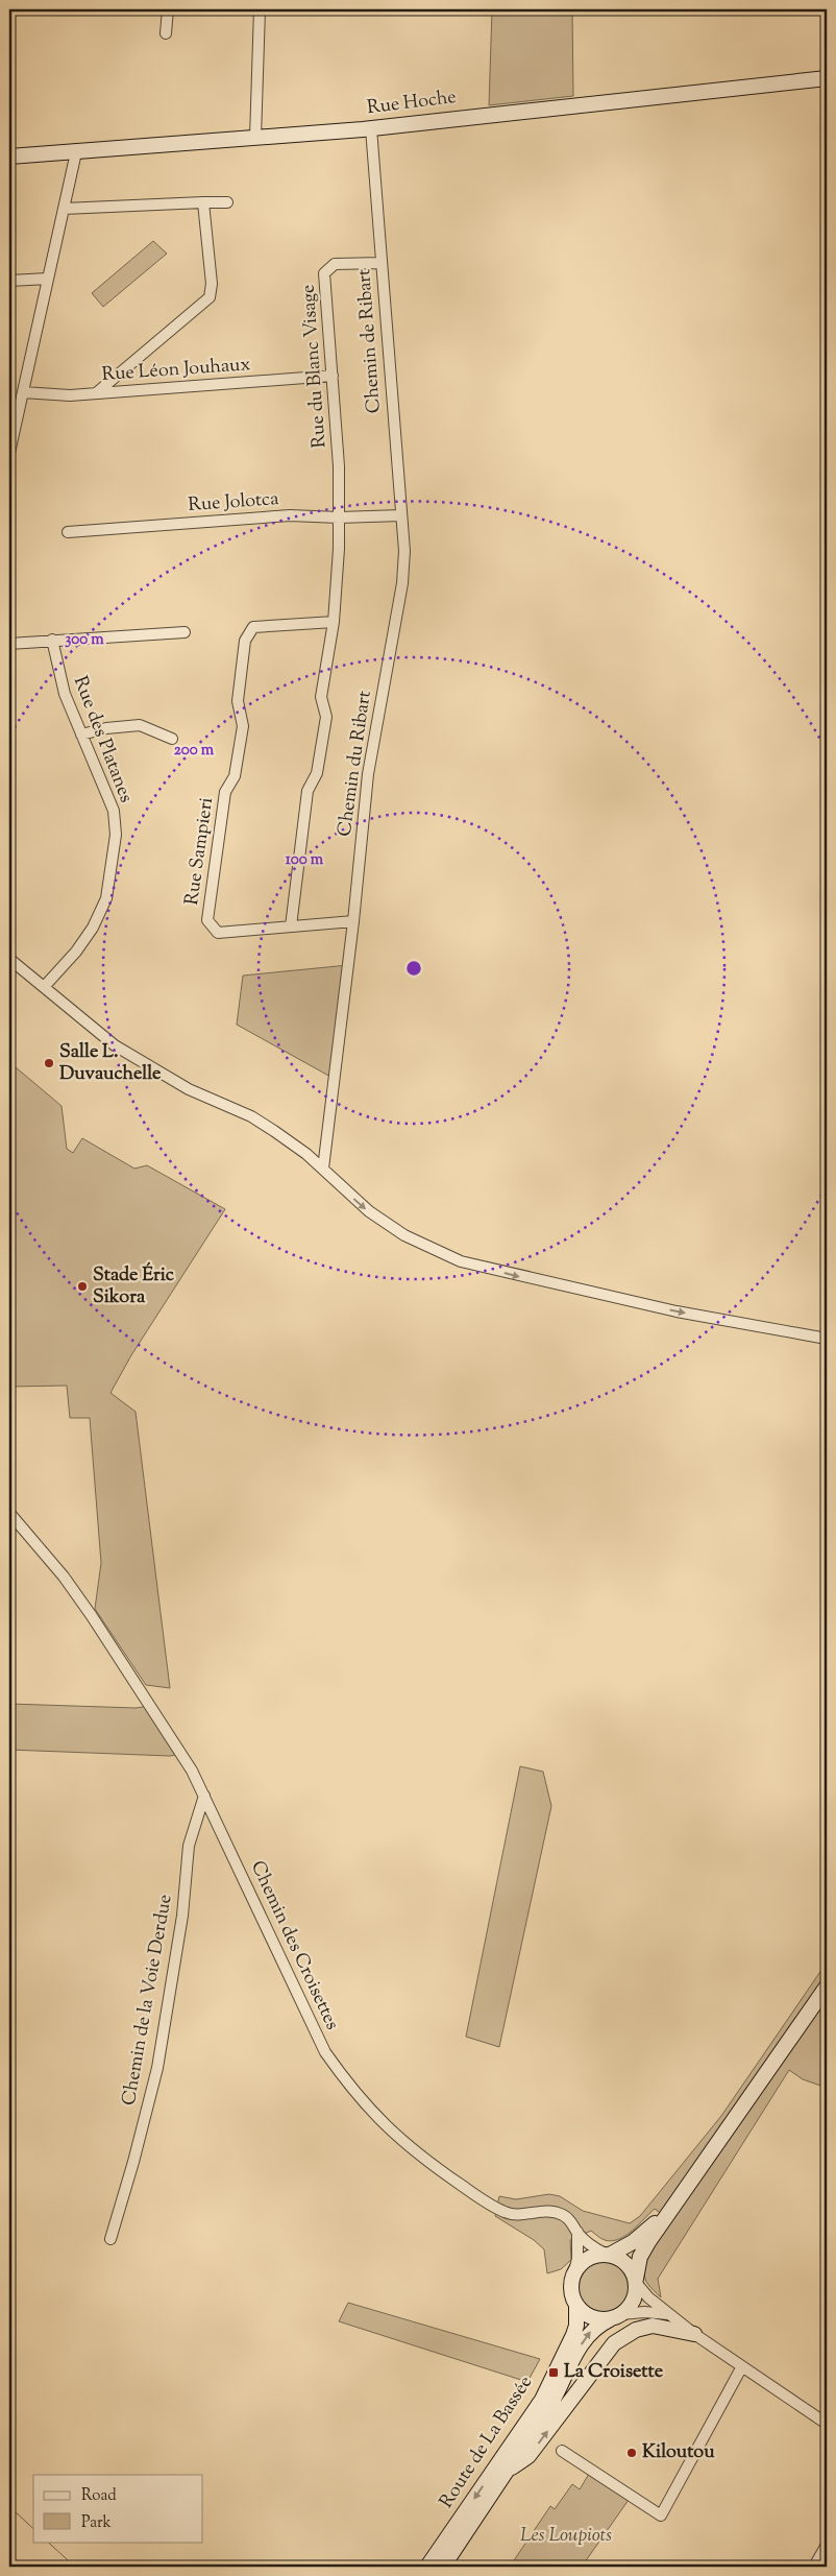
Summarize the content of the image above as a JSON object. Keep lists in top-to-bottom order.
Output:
{
  "streets": {
    "main road": ["Rue Hoche", "Route de La Bassée"],
    "street": [
      "Chemin de Ribart",
      "Rue du Blanc Visage",
      "Rue Léon Jouhaux",
      "Rue Jolotca",
      "Rue des Platanes",
      "Chemin du Ribart",
      "Rue Sampieri",
      "Chemin des Croisettes",
      "Chemin de la Voie Derdue"
    ]
  },
  "crossings": [
    ["Rue Hoche", "Chemin de Ribart"],
    ["Chemin de Ribart", "Rue du Blanc Visage"],
    ["Chemin de Ribart", "Rue Jolotca"],
    ["Chemin de Ribart", "Chemin du Ribart"],
    ["Rue du Blanc Visage", "Rue Léon Jouhaux"],
    ["Rue du Blanc Visage", "Rue Jolotca"],
    ["Chemin du Ribart", "Rue Sampieri"],
    ["Chemin des Croisettes", "Chemin de la Voie Derdue"],
    ["Chemin des Croisettes", "Route de La Bassée"]
  ],
  "parks": ["Les Loupiots"],
  "places": {
    "other": ["Salle L. Duvauchelle", "Stade Éric Sikora", "Kiloutou"],
    "transit": ["La Croisette"]
  },
  "legend": ["Road", "Park"],
  "rings": ["300 m", "200 m", "100 m"]
}
